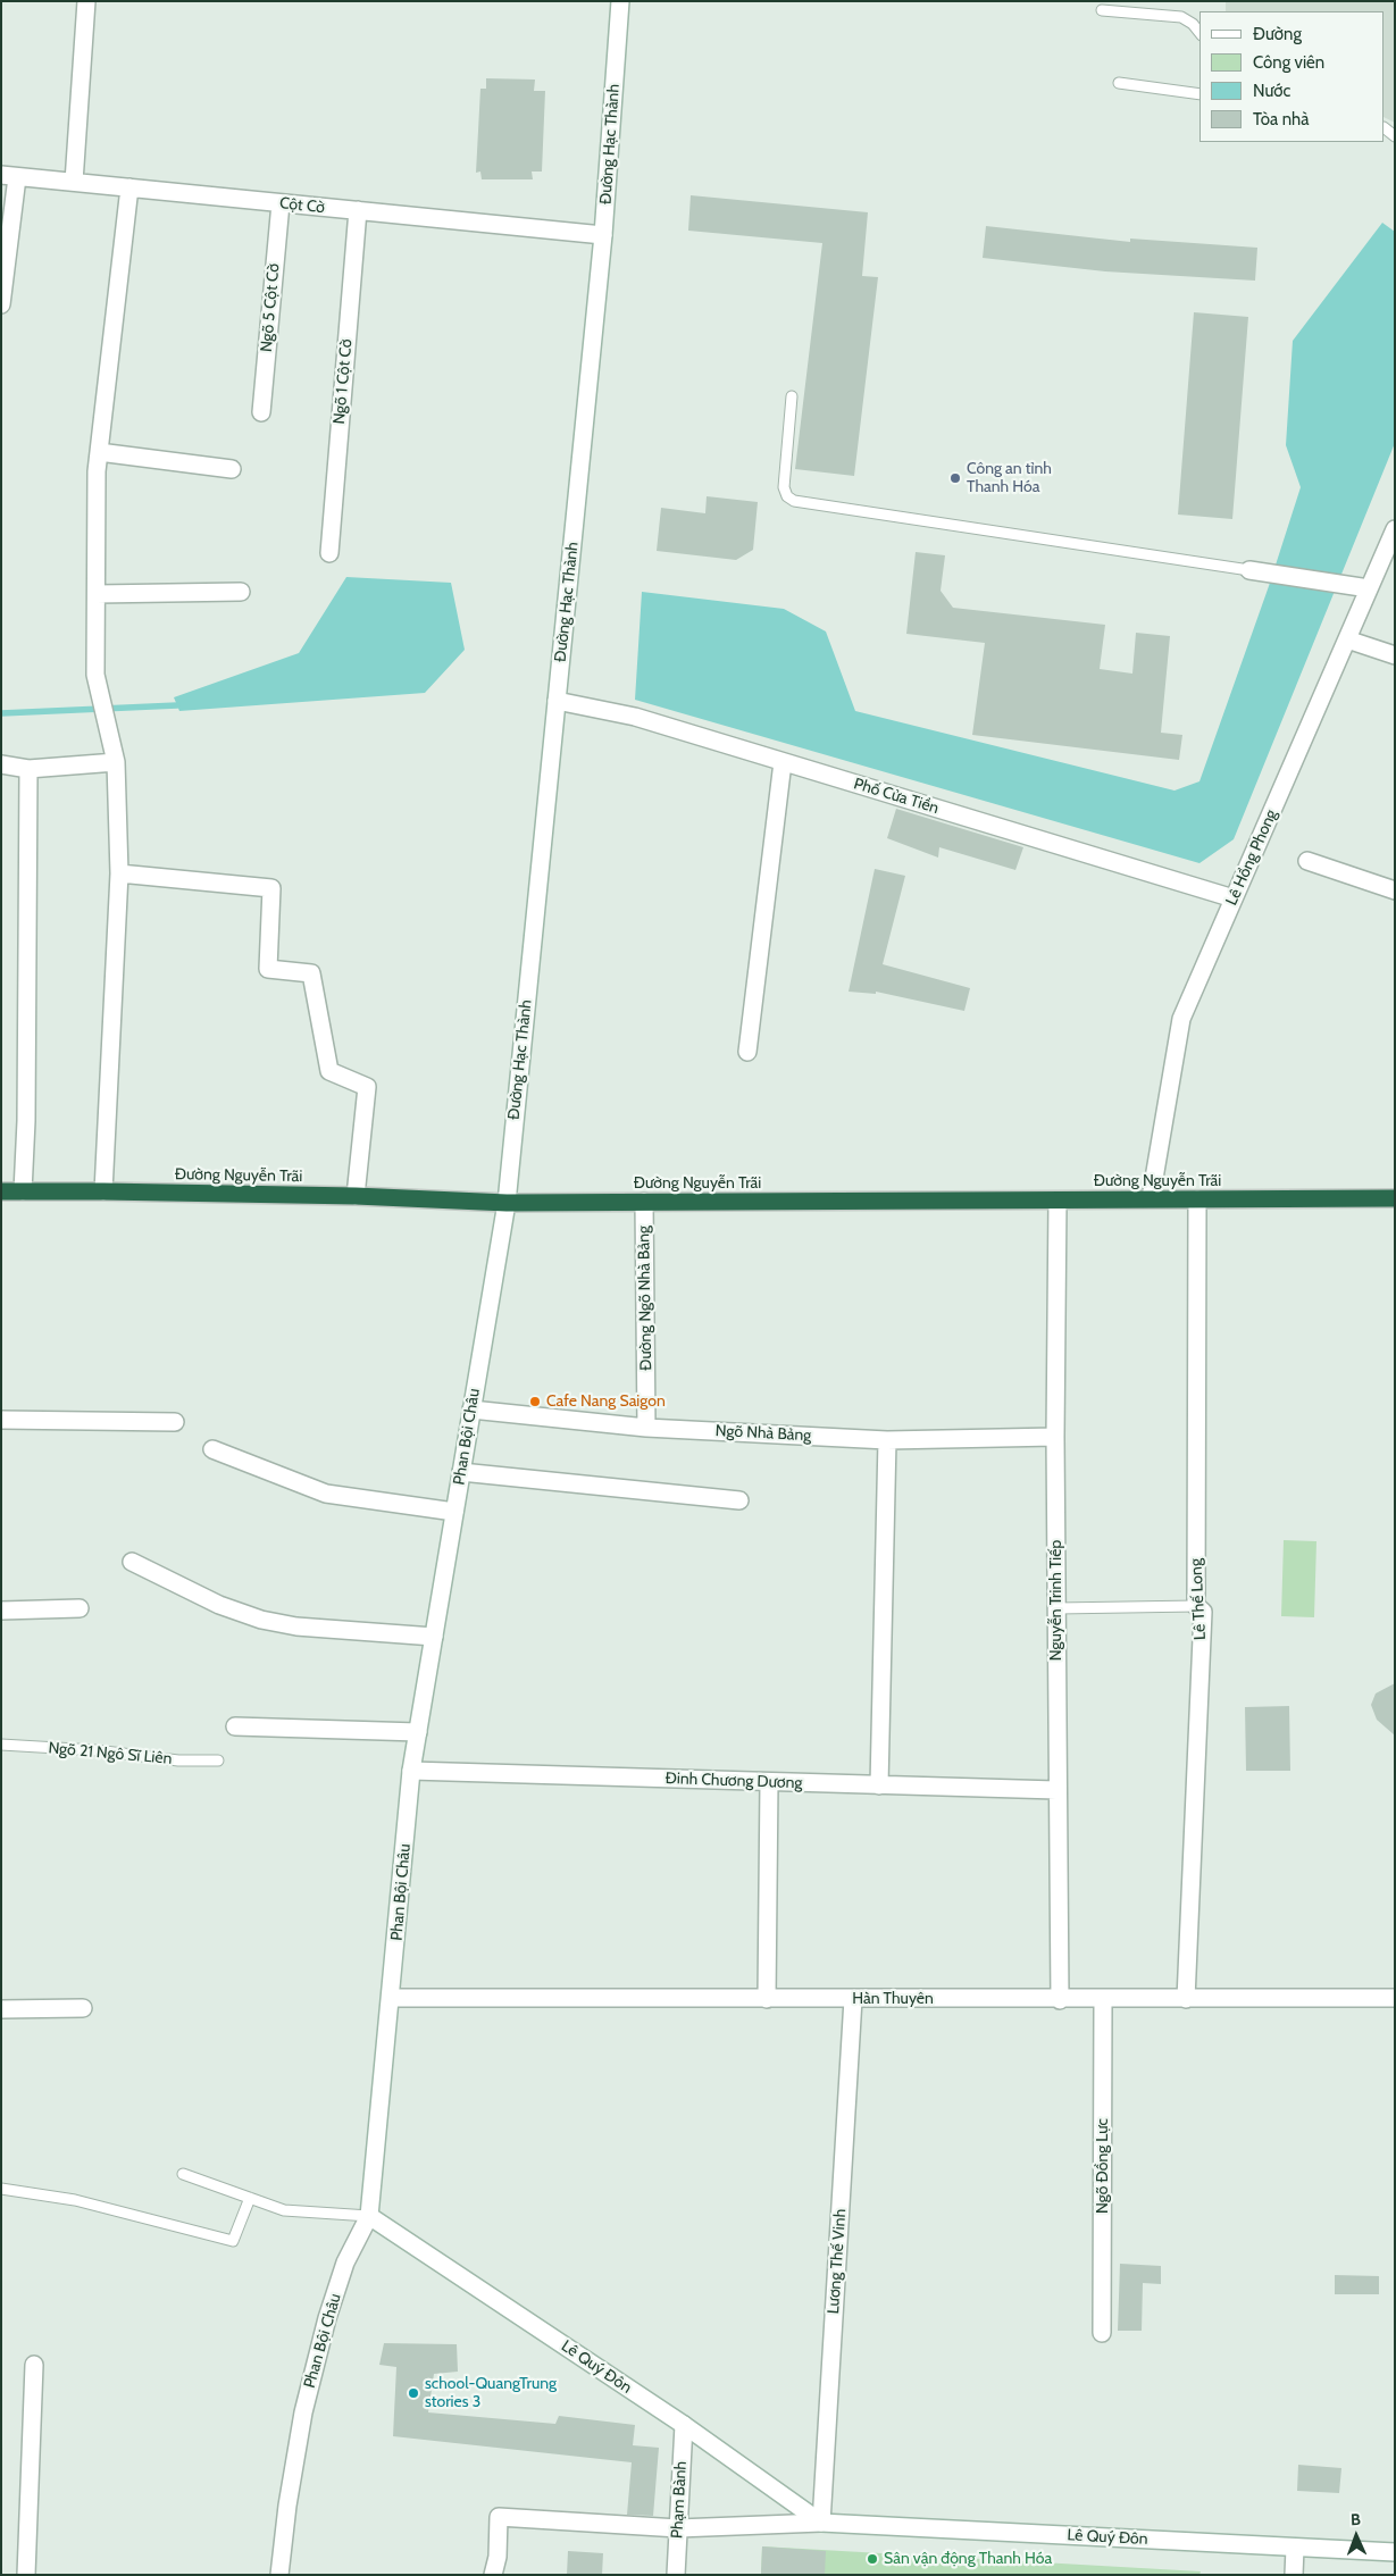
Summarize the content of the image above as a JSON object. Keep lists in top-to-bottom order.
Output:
{
  "streets": {
    "highway": ["Đường Nguyễn Trãi"],
    "street": [
      "Đường Hạc Thành",
      "Cột Cờ",
      "Ngõ 5 Cột Cờ",
      "Ngõ 1 Cột Cờ",
      "Phố Cửa Tiền",
      "Lê Hồng Phong",
      "Đường Ngõ Nhà Bảng",
      "Ngõ Nhà Bảng",
      "Phan Bội Châu",
      "Lê Thế Long",
      "Nguyễn Trinh Tiếp",
      "Đinh Chương Dương",
      "Hàn Thuyên",
      "Ngõ Đồng Lực",
      "Lương Thế Vinh",
      "Lê Quý Đôn",
      "Phạm Bành"
    ],
    "lane": ["Ngõ 21 Ngô Sĩ Liên"]
  },
  "crossings": [
    ["Đường Hạc Thành", "Cột Cờ"],
    ["Đường Hạc Thành", "Phố Cửa Tiền"],
    ["Đường Hạc Thành", "Đường Nguyễn Trãi"],
    ["Đường Hạc Thành", "Phan Bội Châu"],
    ["Cột Cờ", "Ngõ 5 Cột Cờ"],
    ["Cột Cờ", "Ngõ 1 Cột Cờ"],
    ["Phố Cửa Tiền", "Lê Hồng Phong"],
    ["Lê Hồng Phong", "Đường Nguyễn Trãi"],
    ["Đường Nguyễn Trãi", "Đường Ngõ Nhà Bảng"],
    ["Đường Nguyễn Trãi", "Phan Bội Châu"],
    ["Đường Nguyễn Trãi", "Lê Thế Long"],
    ["Đường Nguyễn Trãi", "Nguyễn Trinh Tiếp"],
    ["Đường Ngõ Nhà Bảng", "Ngõ Nhà Bảng"],
    ["Ngõ Nhà Bảng", "Phan Bội Châu"],
    ["Ngõ Nhà Bảng", "Nguyễn Trinh Tiếp"],
    ["Phan Bội Châu", "Đinh Chương Dương"],
    ["Phan Bội Châu", "Hàn Thuyên"],
    ["Phan Bội Châu", "Lê Quý Đôn"],
    ["Lê Thế Long", "Hàn Thuyên"],
    ["Nguyễn Trinh Tiếp", "Đinh Chương Dương"],
    ["Nguyễn Trinh Tiếp", "Hàn Thuyên"],
    ["Hàn Thuyên", "Ngõ Đồng Lực"],
    ["Hàn Thuyên", "Lương Thế Vinh"],
    ["Lương Thế Vinh", "Lê Quý Đôn"],
    ["Lê Quý Đôn", "Phạm Bành"]
  ],
  "places": [
    "Công an tỉnh Thanh Hóa",
    "Cafe Nang Saigon",
    "school-QuangTrung stories 3",
    "Sân vận động Thanh Hóa"
  ],
  "legend": [
    "Đường",
    "Công viên",
    "Nước",
    "Tòa nhà"
  ],
  "north": "top"
}
